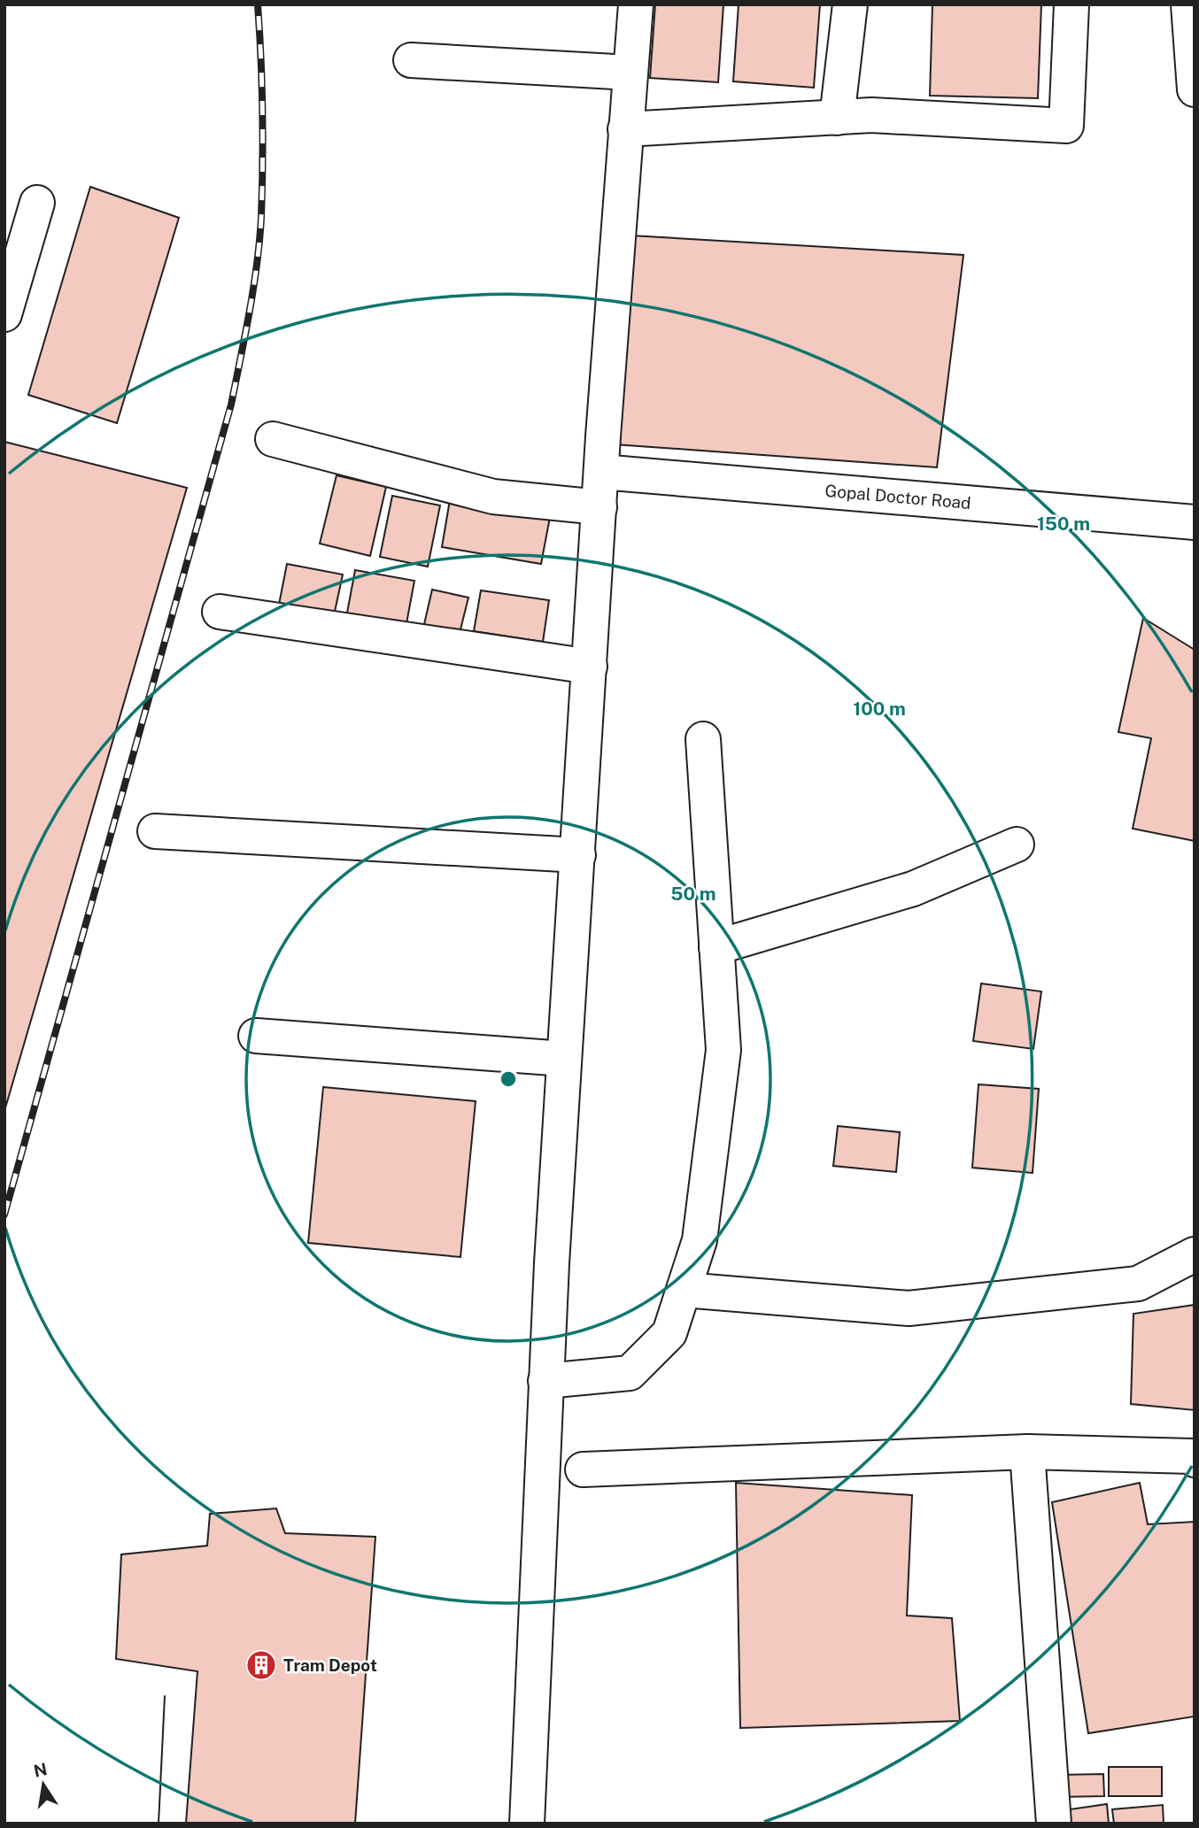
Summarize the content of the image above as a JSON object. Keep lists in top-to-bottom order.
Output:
{
  "streets": {
    "street": ["Gopal Doctor Road"]
  },
  "places": {
    "building": ["Tram Depot"]
  },
  "north": "top",
  "rings": ["150 m", "100 m", "50 m"]
}
